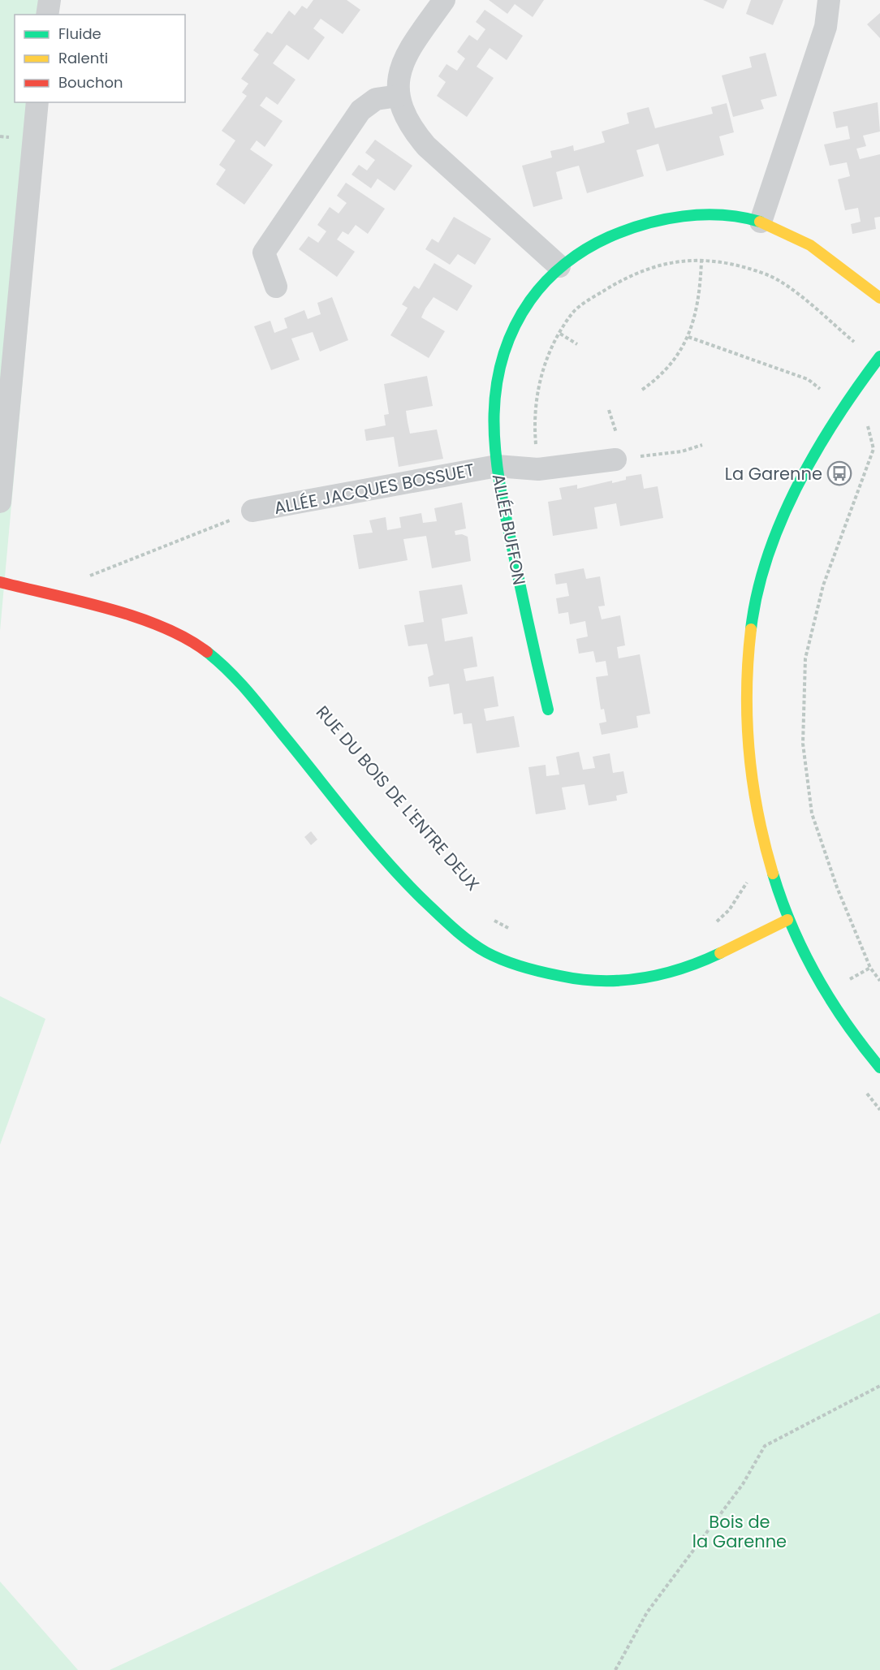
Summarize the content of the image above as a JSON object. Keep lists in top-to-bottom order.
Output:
{
  "streets": {
    "street": ["ALLÉE JACQUES BOSSUET", "ALLÉE BUFFON"]
  },
  "crossings": [
    ["ALLÉE JACQUES BOSSUET", "ALLÉE BUFFON"]
  ],
  "parks": ["Bois de la Garenne"],
  "places": {
    "bus stop": ["La Garenne"]
  },
  "legend": ["Fluide", "Ralenti", "Bouchon"]
}
